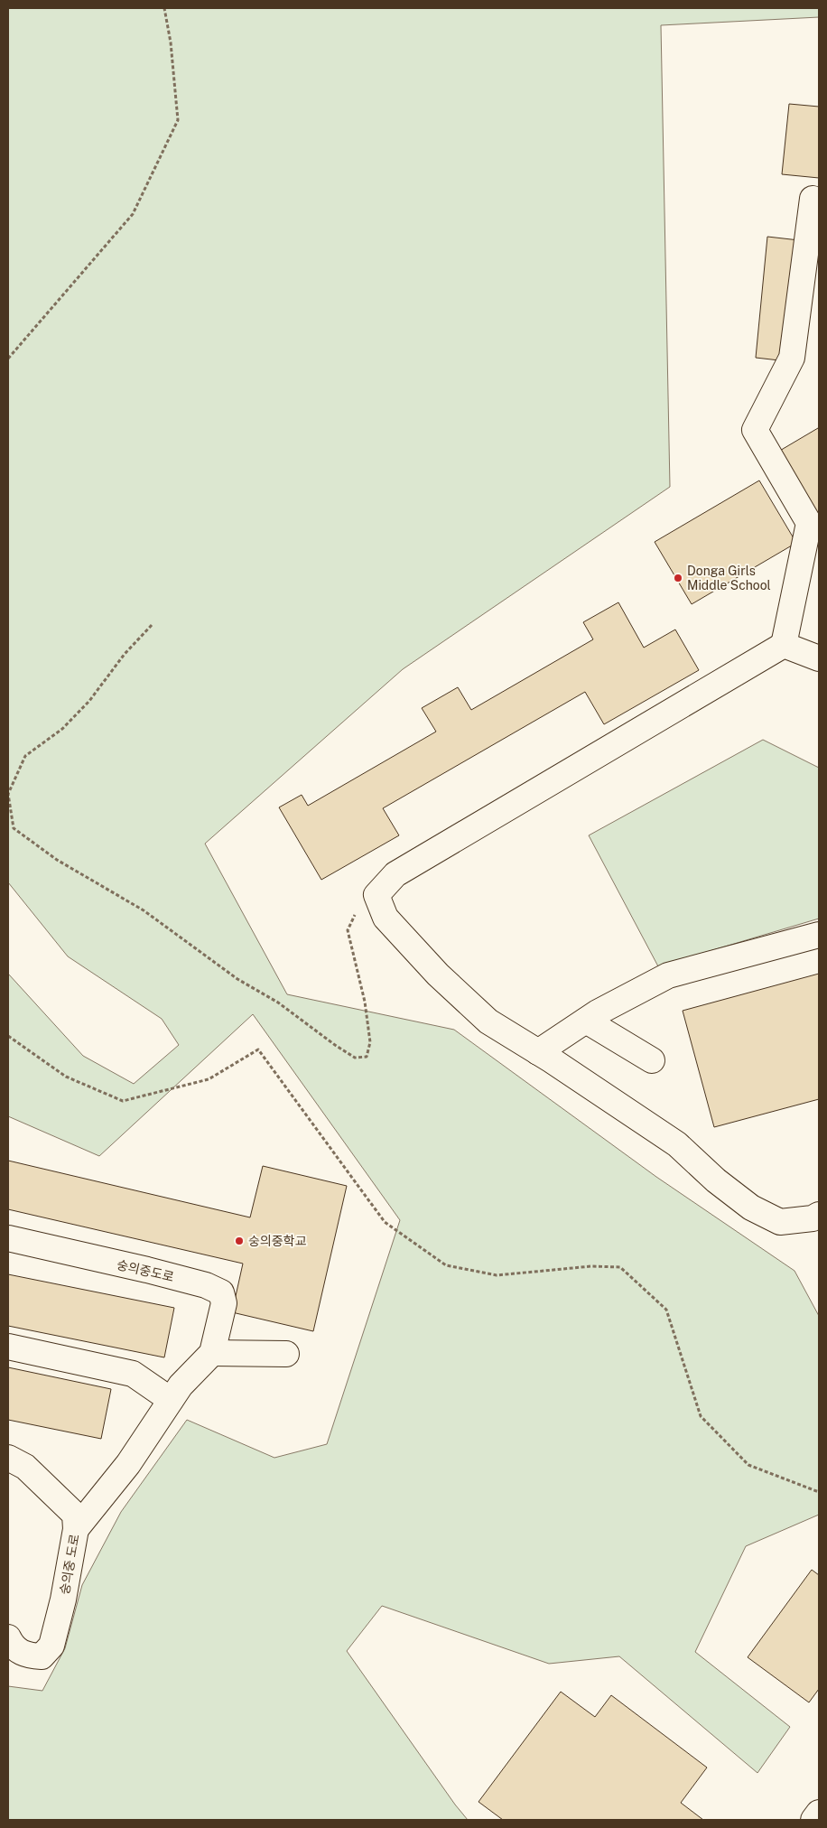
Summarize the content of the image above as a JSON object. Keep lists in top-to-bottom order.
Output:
{
  "streets": {
    "main road": ["숭의중도로", "숭의중 도로"]
  },
  "places": ["Donga Girls Middle School", "숭의중학교"]
}
